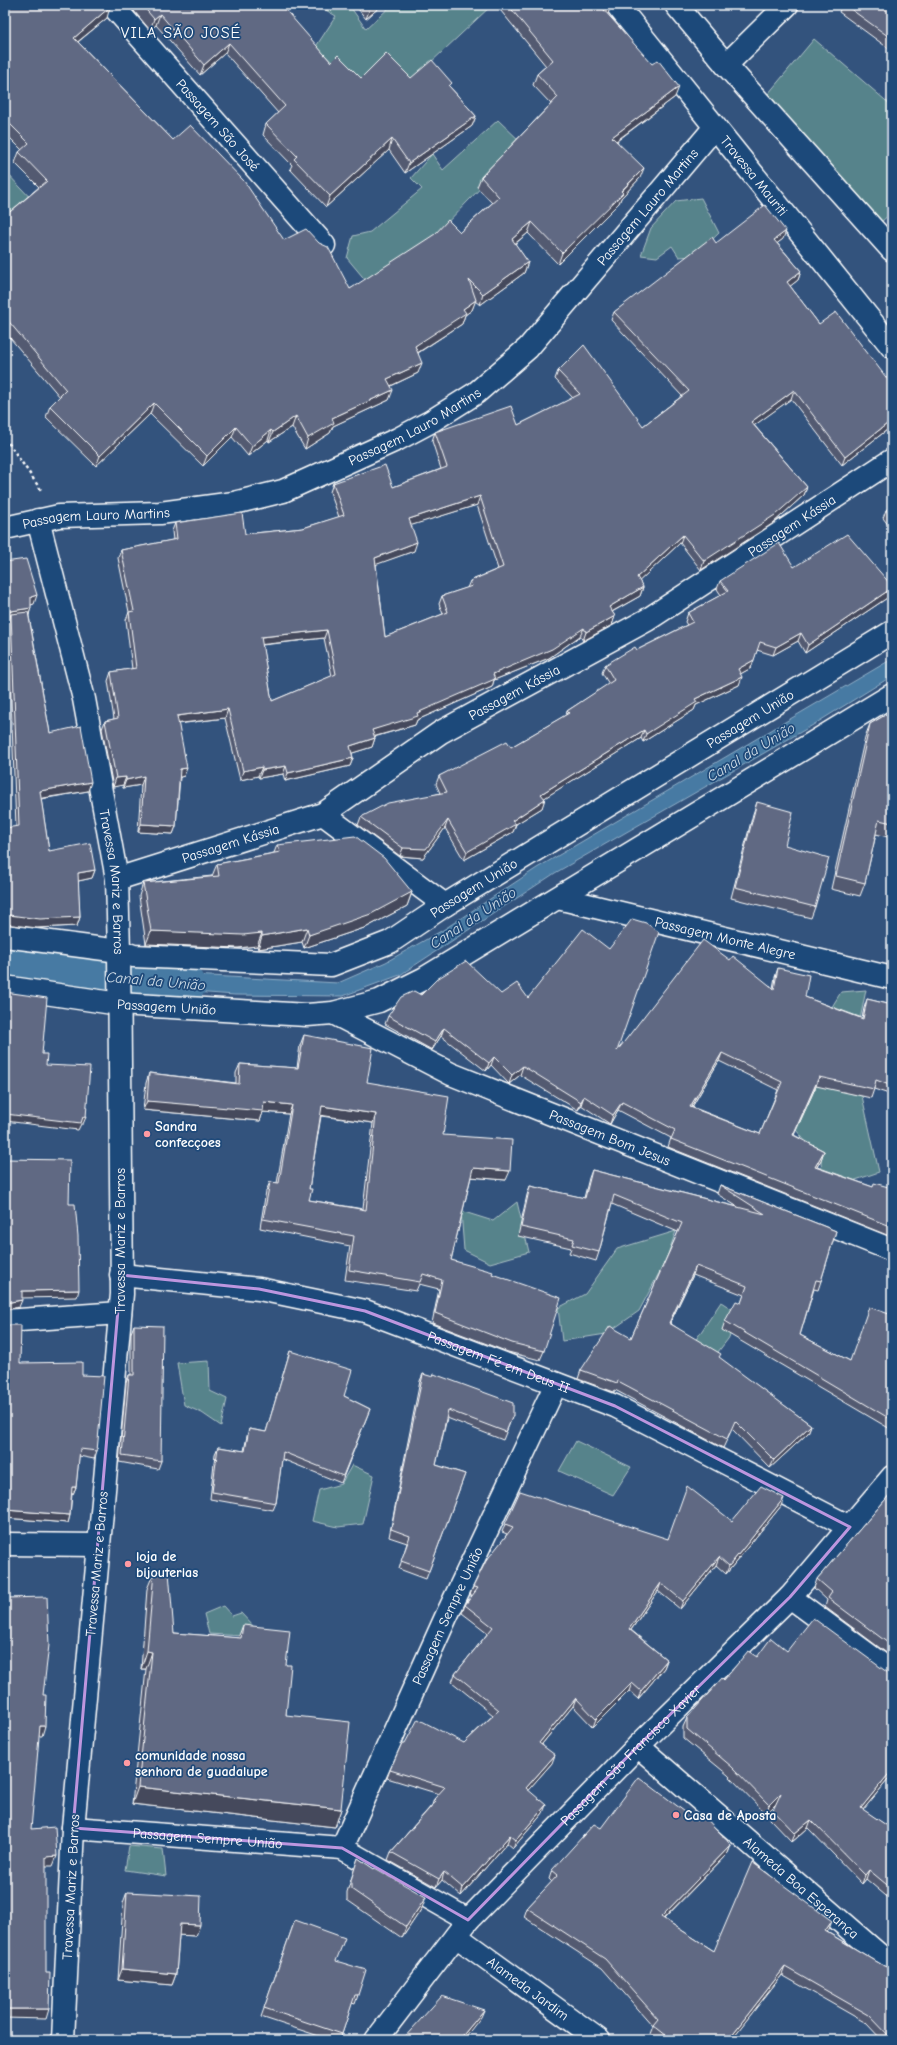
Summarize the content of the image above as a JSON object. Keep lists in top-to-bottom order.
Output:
{
  "streets": {
    "street": [
      "Passagem São José",
      "Travessa Mauriti",
      "Passagem Lauro Martins",
      "Passagem Kássia",
      "Passagem União",
      "Travessa Mariz e Barros",
      "Passagem Monte Alegre",
      "Passagem Bom Jesus",
      "Passagem Fé em Deus II",
      "Passagem Sempre União",
      "Passagem São Francisco Xavier",
      "Alameda Boa Esperança",
      "Alameda Jardim"
    ]
  },
  "crossings": [
    ["Travessa Mauriti", "Passagem Lauro Martins"],
    ["Passagem Lauro Martins", "Travessa Mariz e Barros"],
    ["Passagem Kássia", "Travessa Mariz e Barros"],
    ["Passagem União", "Travessa Mariz e Barros"],
    ["Passagem União", "Passagem Monte Alegre"],
    ["Passagem União", "Passagem Bom Jesus"],
    ["Travessa Mariz e Barros", "Passagem Fé em Deus II"],
    ["Travessa Mariz e Barros", "Passagem Sempre União"],
    ["Passagem Fé em Deus II", "Passagem Sempre União"],
    ["Passagem Fé em Deus II", "Passagem São Francisco Xavier"],
    ["Passagem Sempre União", "Passagem São Francisco Xavier"],
    ["Passagem Sempre União", "Alameda Jardim"],
    ["Passagem São Francisco Xavier", "Alameda Boa Esperança"],
    ["Passagem São Francisco Xavier", "Alameda Jardim"]
  ],
  "districts": ["VILA SÃO JOSÉ"],
  "water": ["Canal da União"],
  "places": [
    "Sandra confecçoes",
    "loja de bijouterias",
    "comunidade nossa senhora de guadalupe",
    "Casa de Aposta"
  ]
}
